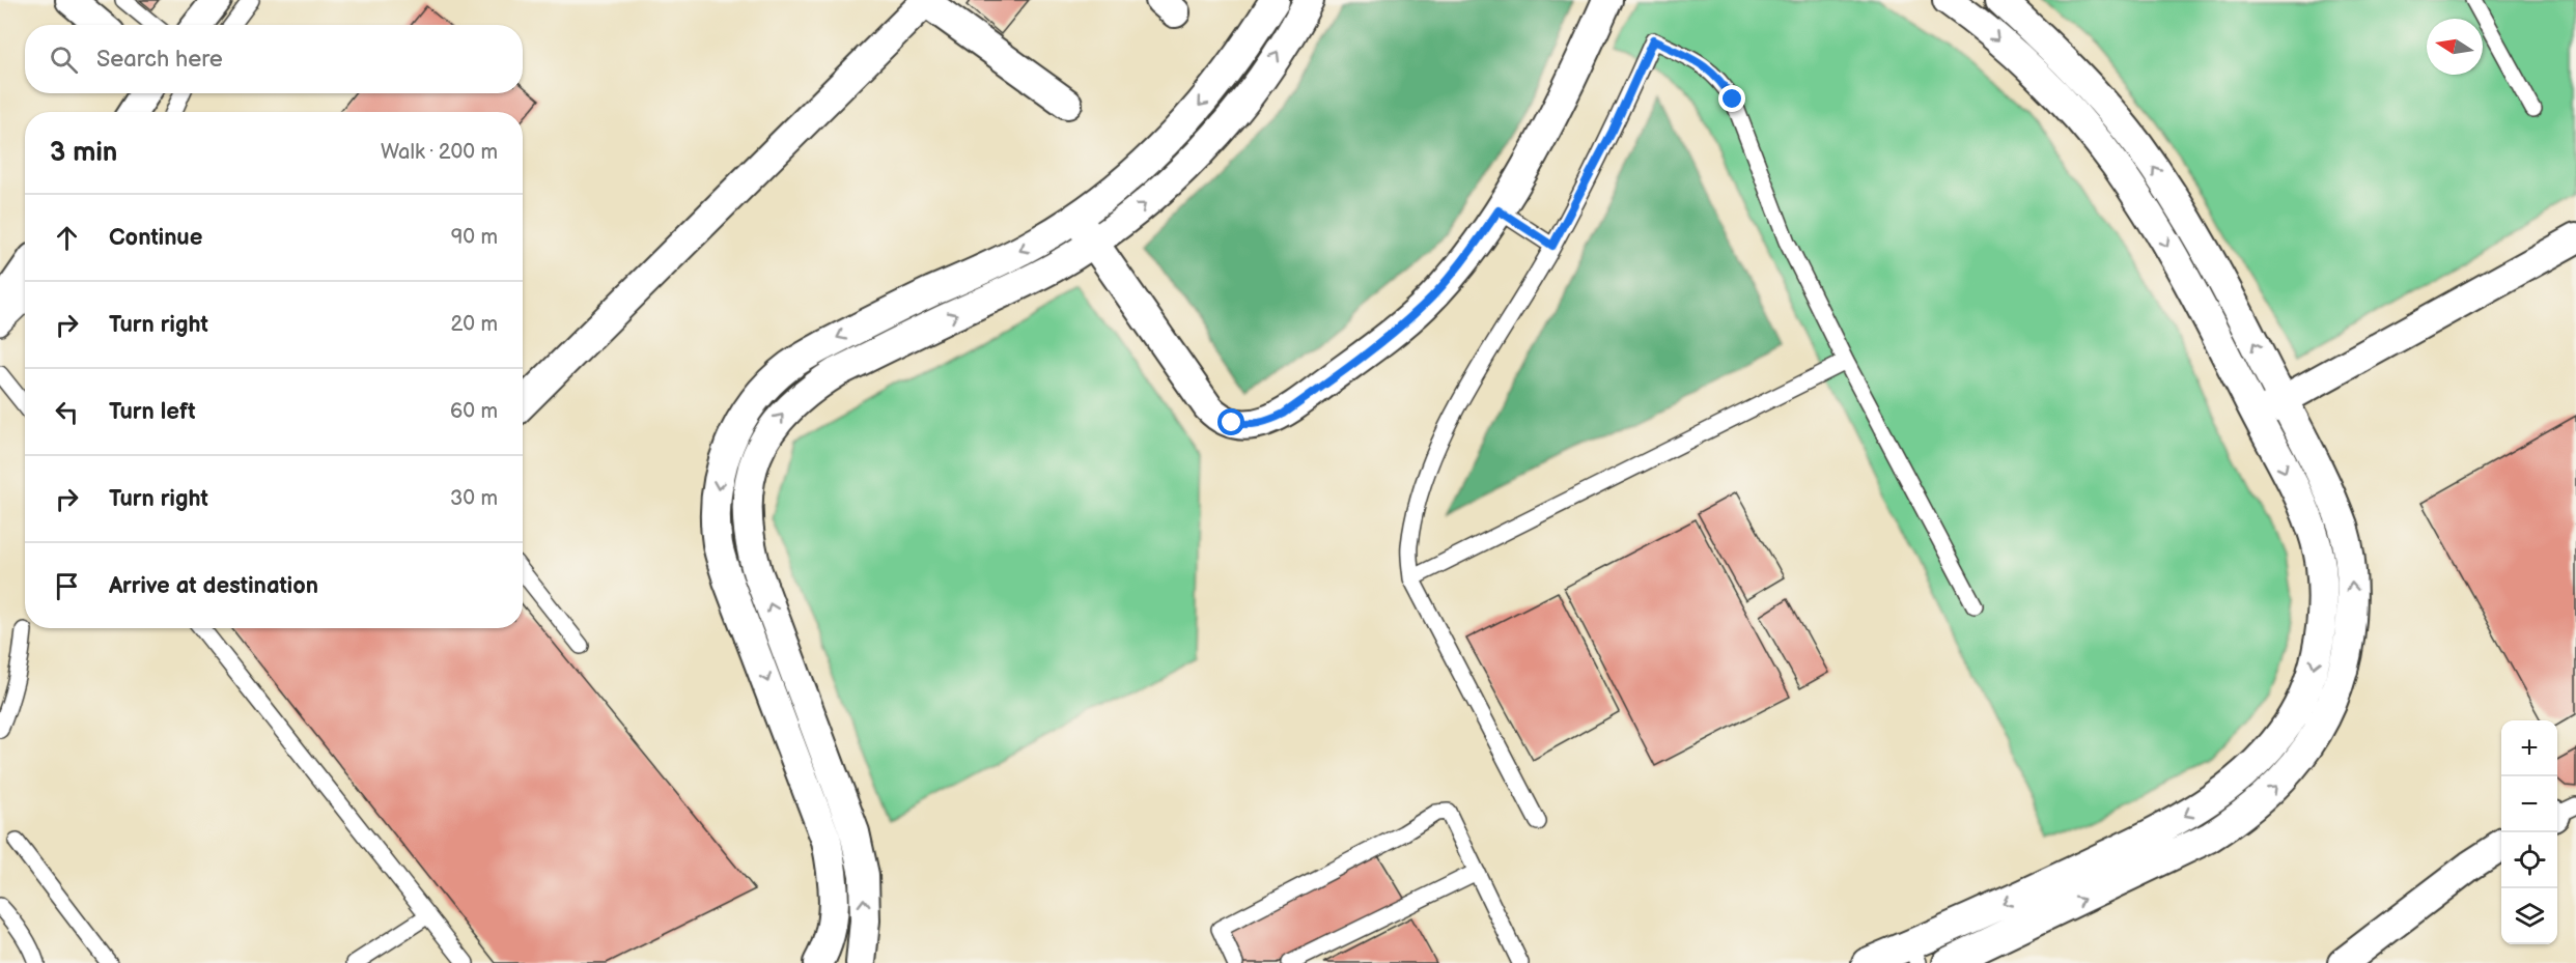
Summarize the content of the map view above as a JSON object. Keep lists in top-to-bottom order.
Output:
{
  "north": "left",
  "page": {
    "search": "Search here",
    "heading": ["3 min", "Walk · 200 m"],
    "list": [
      ["Continue", "90 m"],
      ["Turn right", "20 m"],
      ["Turn left", "60 m"],
      ["Turn right", "30 m"],
      "Arrive at destination"
    ],
    "map_buttons": ["+", "−"]
  }
}
